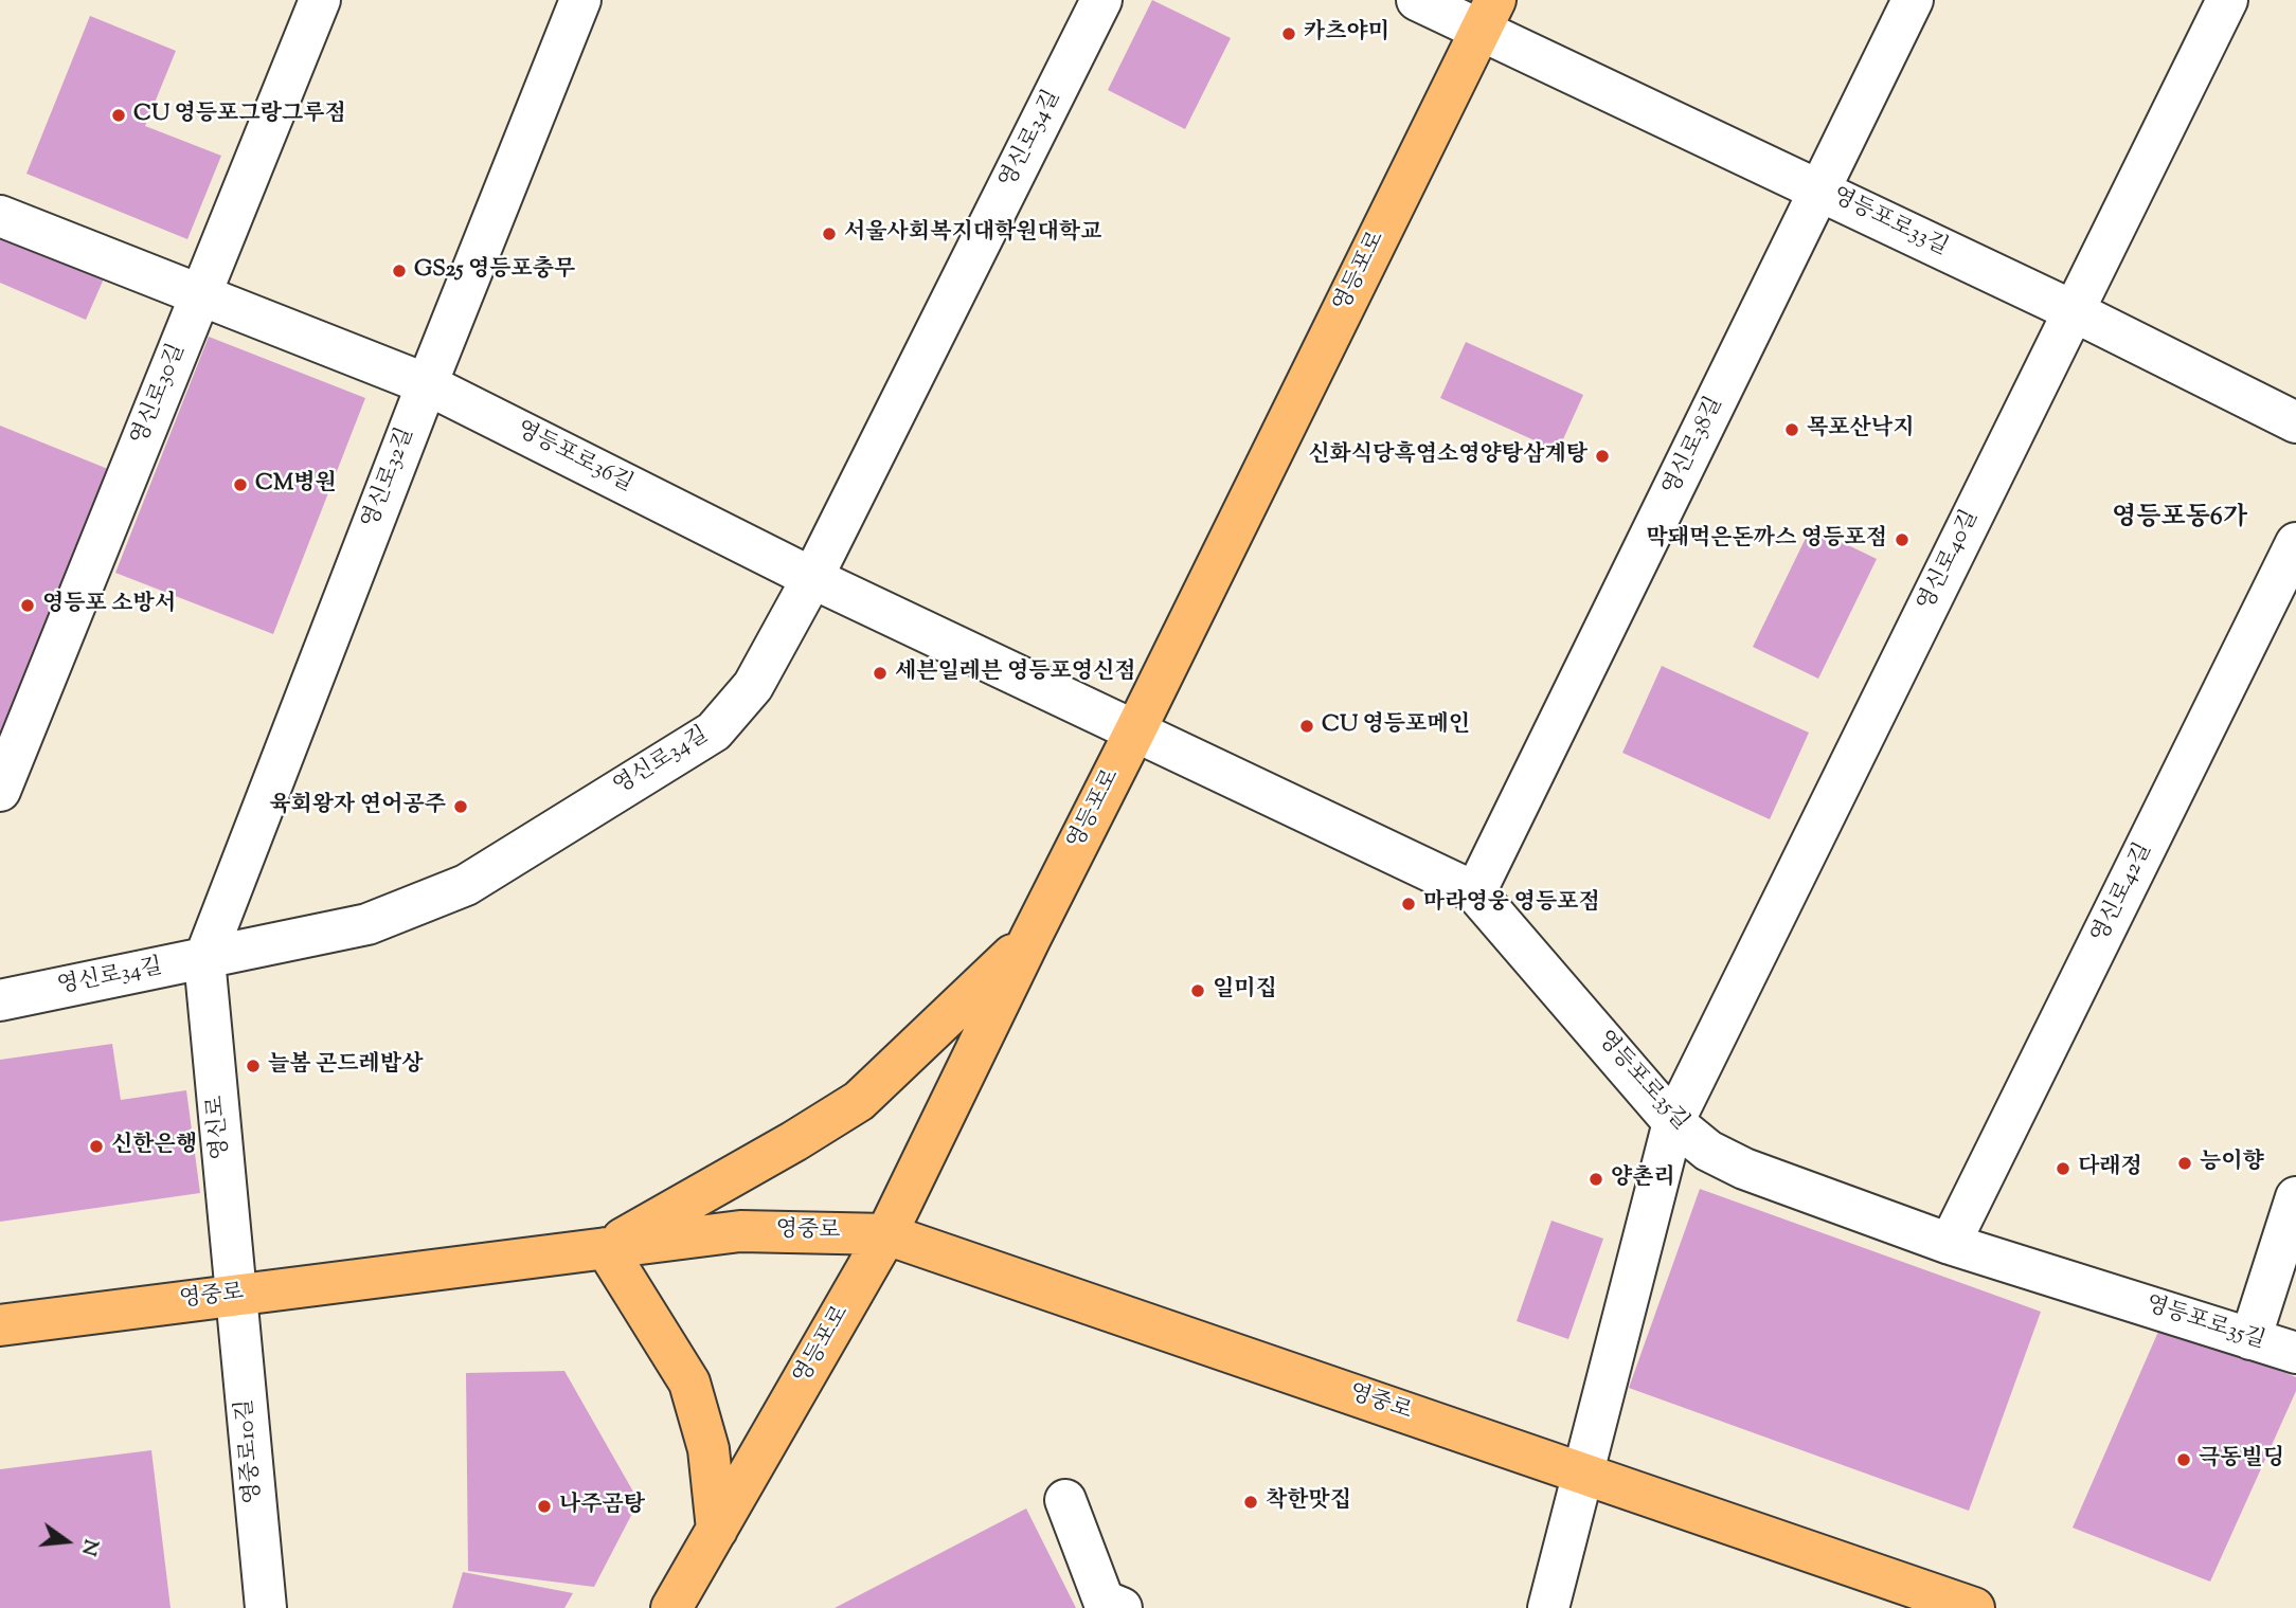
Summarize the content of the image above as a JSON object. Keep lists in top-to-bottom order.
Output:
{
  "streets": {
    "main road": ["영등포로", "영중로"],
    "street": [
      "영신로34길",
      "영등포로33길",
      "영신로30길",
      "영신로38길",
      "영등포로36길",
      "영신로32길",
      "영신로40길",
      "영신로42길",
      "영등포로35길",
      "영신로",
      "영중로10길"
    ]
  },
  "crossings": [
    ["영신로34길", "영등포로36길"],
    ["영신로34길", "영신로32길"],
    ["영신로34길", "영신로"],
    ["영등포로33길", "영등포로"],
    ["영등포로33길", "영신로38길"],
    ["영등포로33길", "영신로40길"],
    ["영등포로", "영등포로36길"],
    ["영등포로", "영등포로35길"],
    ["영등포로", "영중로"],
    ["영신로30길", "영등포로36길"],
    ["영신로38길", "영등포로35길"],
    ["영등포로36길", "영신로32길"],
    ["영등포로36길", "영등포로35길"],
    ["영신로32길", "영신로"],
    ["영신로40길", "영등포로35길"],
    ["영신로42길", "영등포로35길"],
    ["영신로", "영중로"],
    ["영신로", "영중로10길"],
    ["영중로", "영중로10길"]
  ],
  "districts": ["영등포동6가"],
  "places": [
    "카츠야미",
    "CU 영등포그랑그루점",
    "서울사회복지대학원대학교",
    "GS25 영등포충무",
    "목포산낙지",
    "신화식당흑염소영양탕삼계탕",
    "CM병원",
    "막돼먹은돈까스 영등포점",
    "영등포 소방서",
    "세븐일레븐 영등포영신점",
    "CU 영등포메인",
    "육회왕자 연어공주",
    "마라영웅 영등포점",
    "일미집",
    "늘봄 곤드레밥상",
    "신한은행",
    "능이향",
    "다래정",
    "양촌리",
    "극동빌딩",
    "착한맛집",
    "나주곰탕"
  ],
  "north": "right"
}
